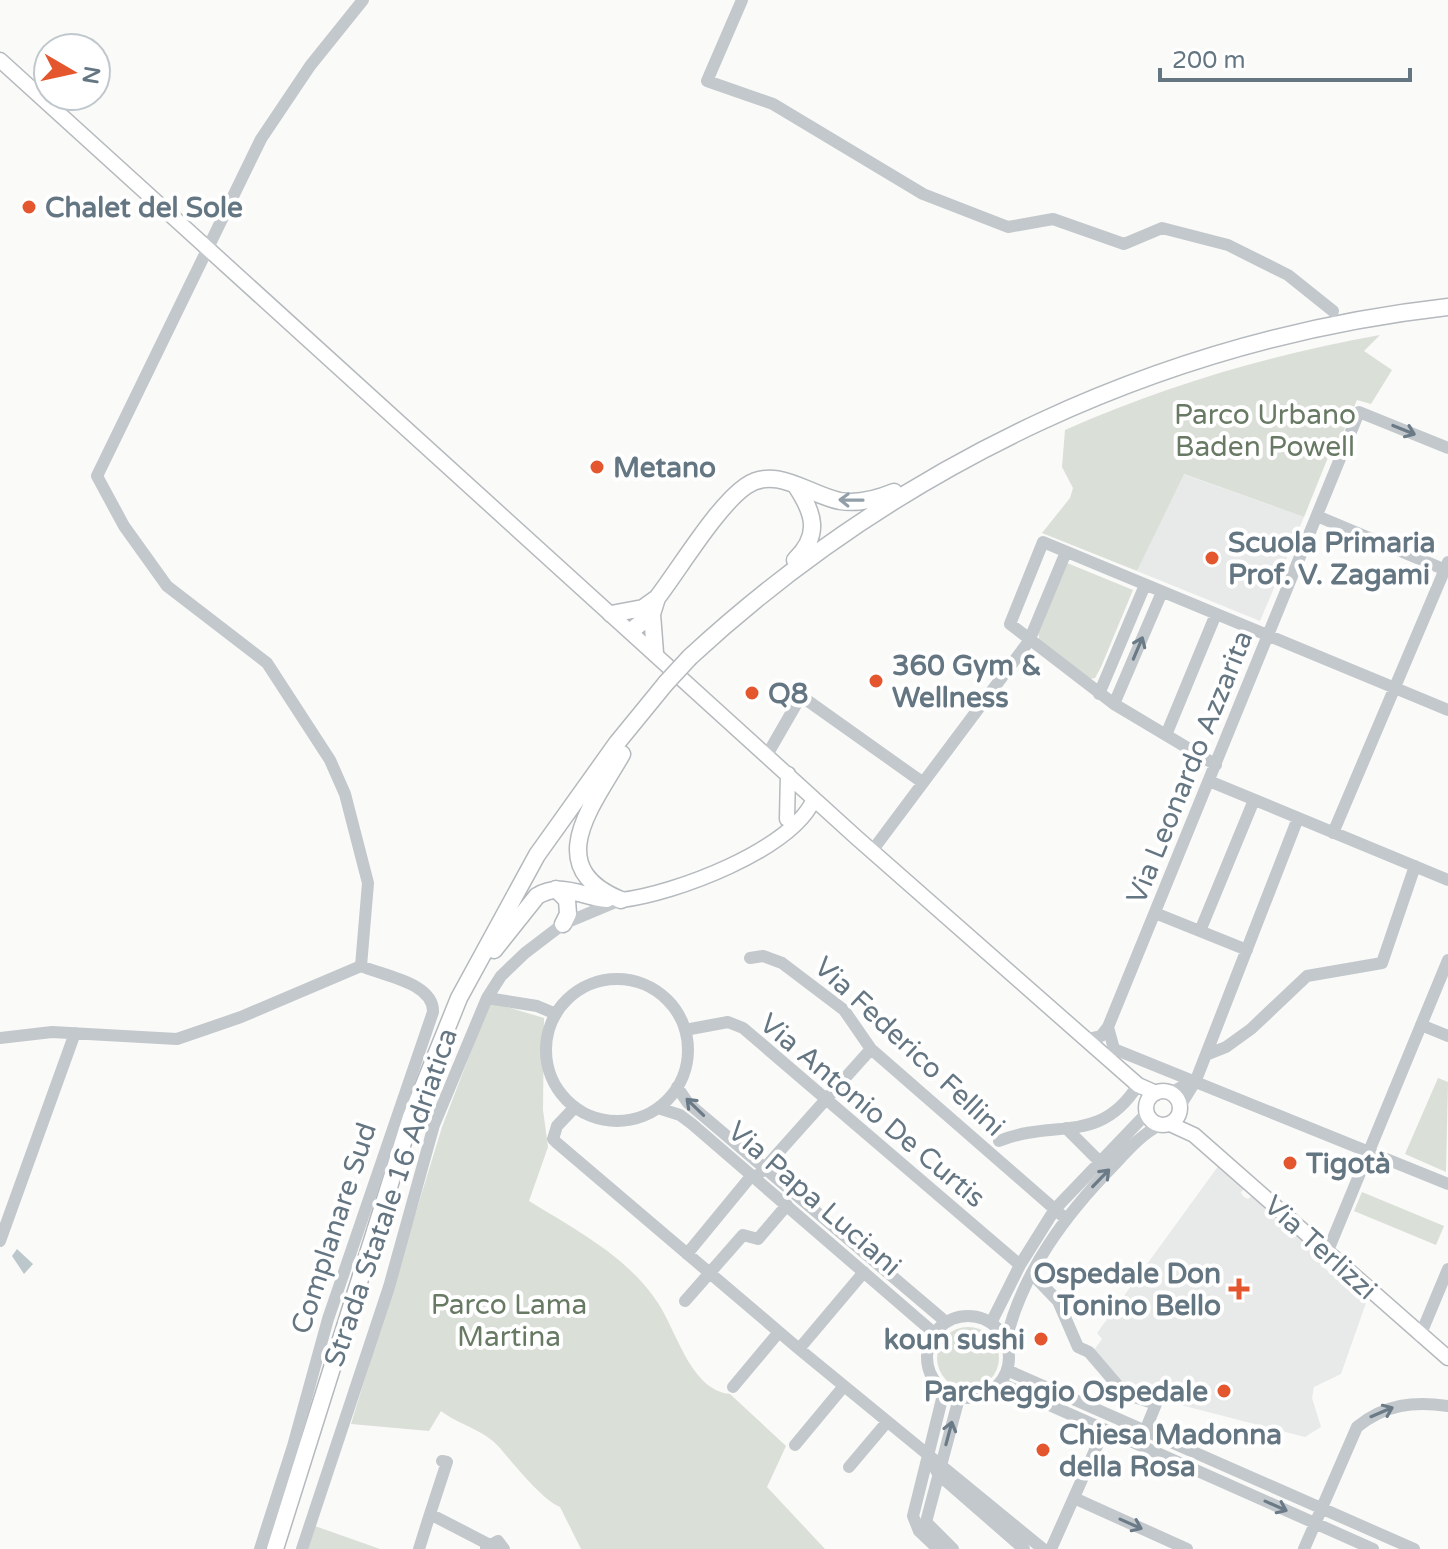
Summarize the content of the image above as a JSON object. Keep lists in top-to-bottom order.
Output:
{
  "streets": {
    "highway": ["Strada Statale 16 Adriatica"],
    "main road": ["Via Terlizzi"],
    "street": [
      "Via Leonardo Azzarita",
      "Via Federico Fellini",
      "Via Antonio De Curtis",
      "Via Papa Luciani",
      "Complanare Sud"
    ]
  },
  "crossings": [
    ["Via Antonio De Curtis", "Via Papa Luciani"]
  ],
  "parks": ["Parco Urbano Baden Powell", "Parco Lama Martina"],
  "places": {
    "other": [
      "Chalet del Sole",
      "Metano",
      "Scuola Primaria Prof. V. Zagami",
      "360 Gym & Wellness",
      "Q8",
      "Tigotà",
      "koun sushi",
      "Parcheggio Ospedale",
      "Chiesa Madonna della Rosa"
    ],
    "health": ["Ospedale Don Tonino Bello"]
  },
  "scale_bar": "200 m",
  "north": "right"
}
